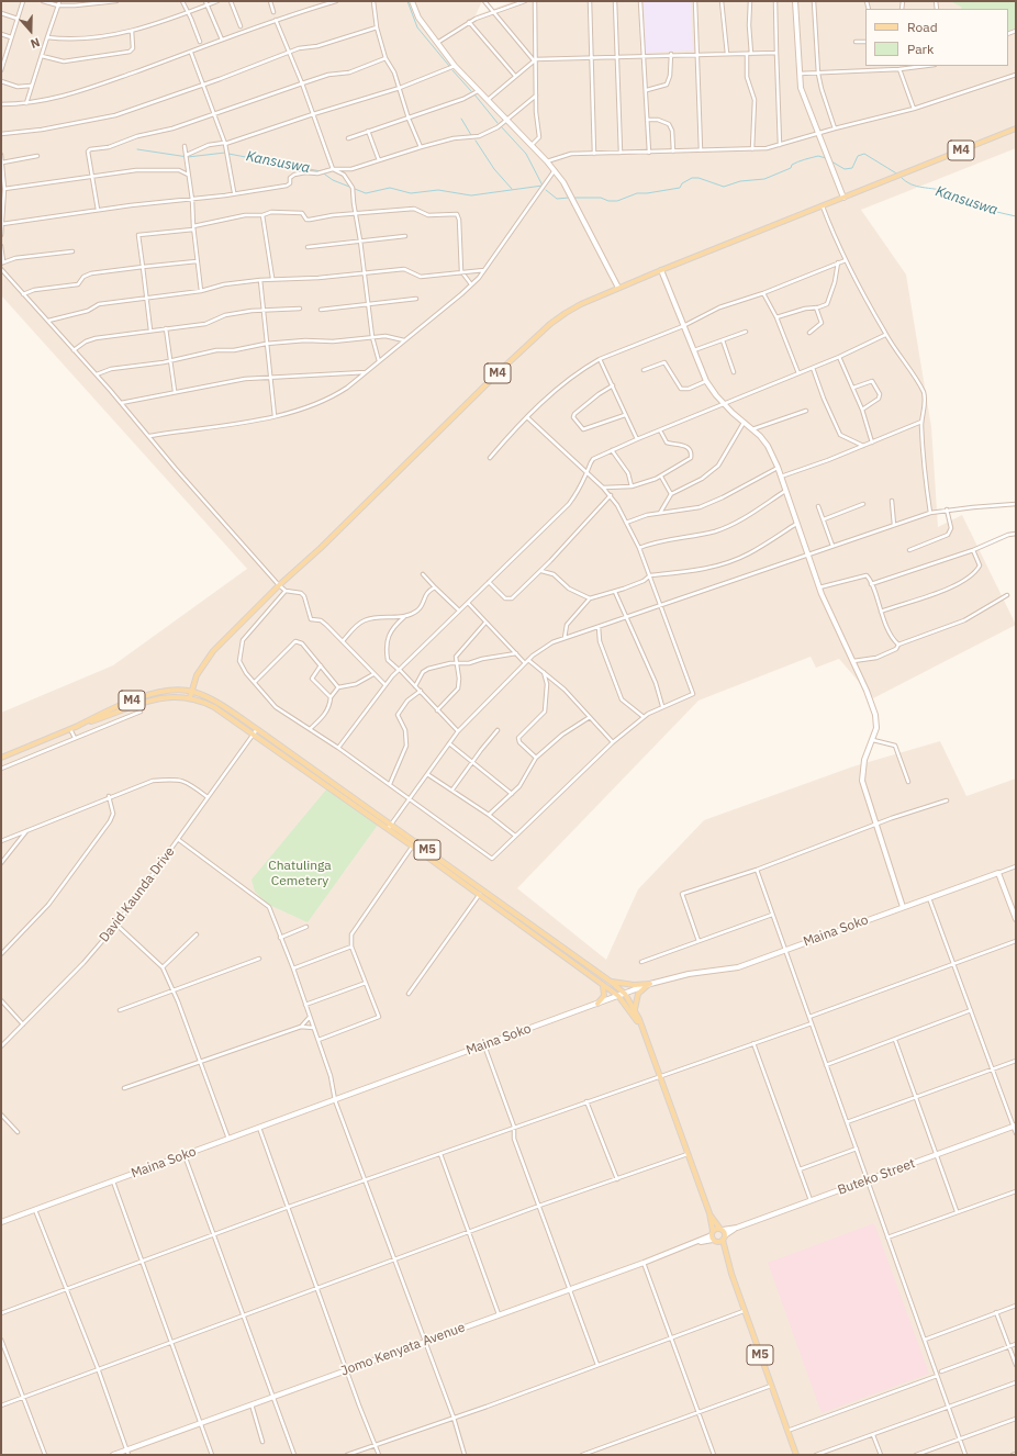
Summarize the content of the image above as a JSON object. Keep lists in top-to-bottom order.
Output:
{
  "streets": {
    "main road": ["M4", "M5"],
    "street": [
      "David Kaunda Drive",
      "Maina Soko",
      "Buteko Street",
      "Jomo Kenyata Avenue"
    ]
  },
  "crossings": [
    ["M4", "M5"],
    ["M5", "David Kaunda Drive"],
    ["M5", "Maina Soko"],
    ["M5", "Buteko Street"],
    ["M5", "Jomo Kenyata Avenue"]
  ],
  "water": ["Kansuswa"],
  "parks": ["Chatulinga Cemetery"],
  "legend": ["Road", "Park"],
  "north": "bottom"
}
